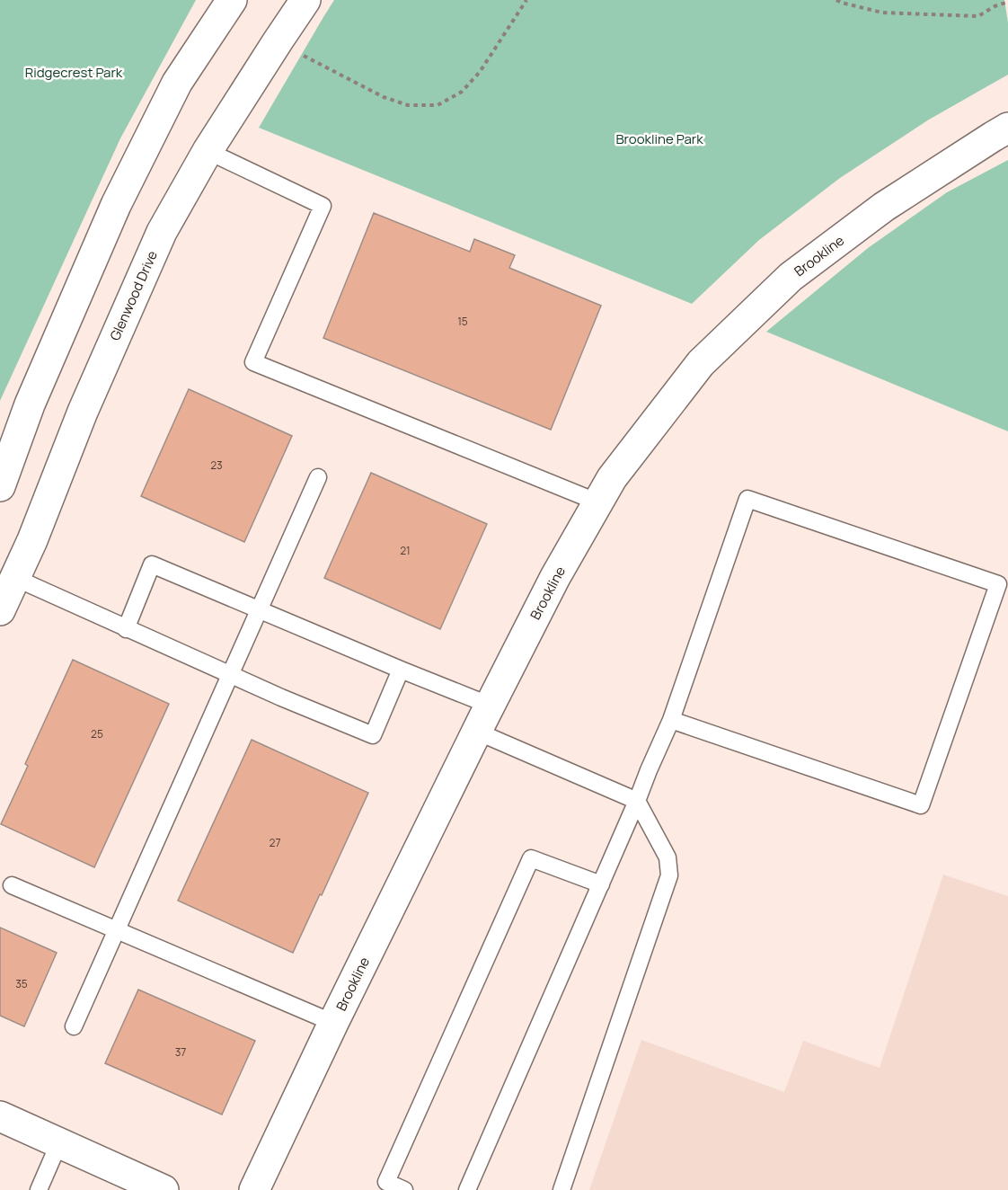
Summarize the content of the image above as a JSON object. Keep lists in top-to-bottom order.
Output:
{
  "streets": {
    "street": ["Brookline", "Glenwood Drive"]
  },
  "parks": ["Ridgecrest Park", "Brookline Park"],
  "house_numbers": [
    "15",
    "23",
    "21",
    "25",
    "27",
    "35",
    "37"
  ]
}
